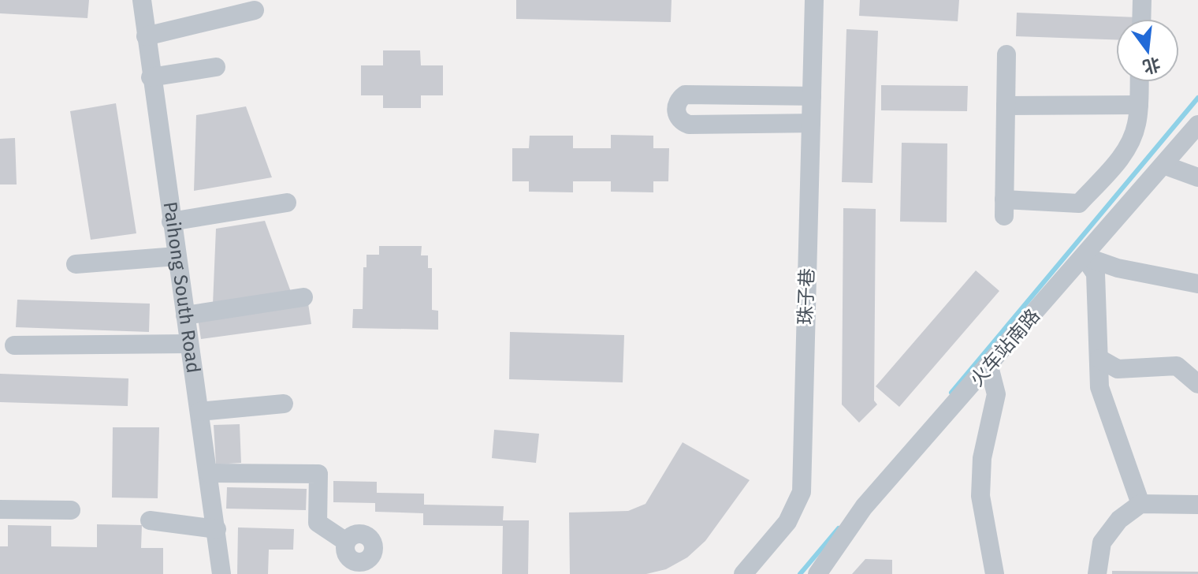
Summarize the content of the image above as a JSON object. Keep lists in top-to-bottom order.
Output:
{
  "streets": {
    "street": ["Paihong South Road", "珠子巷", "火车站南路"]
  },
  "north": "bottom"
}
